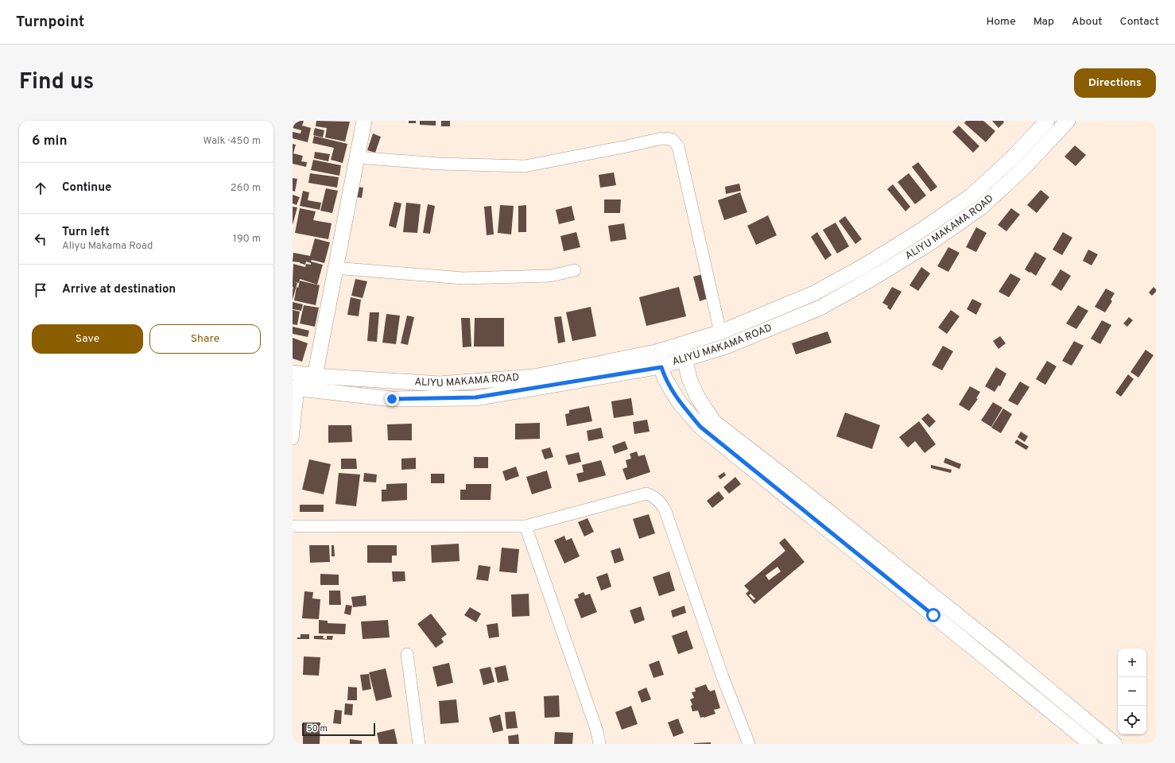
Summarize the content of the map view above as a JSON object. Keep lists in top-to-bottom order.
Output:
{
  "streets": {
    "street": ["ALIYU MAKAMA ROAD"]
  },
  "scale_bar": "50 m",
  "page": {
    "header": "Turnpoint",
    "nav": [
      "Home",
      "Map",
      "About",
      "Contact"
    ],
    "title": "Find us",
    "buttons": [
      "Directions",
      ["Save", "Share"]
    ],
    "heading": ["6 min", "Walk · 450 m"],
    "list": [
      ["Continue", "260 m"],
      ["Turn left", "Aliyu Makama Road", "190 m"],
      "Arrive at destination"
    ],
    "map_buttons": ["+", "−"],
    "scale": "50 m"
  }
}
